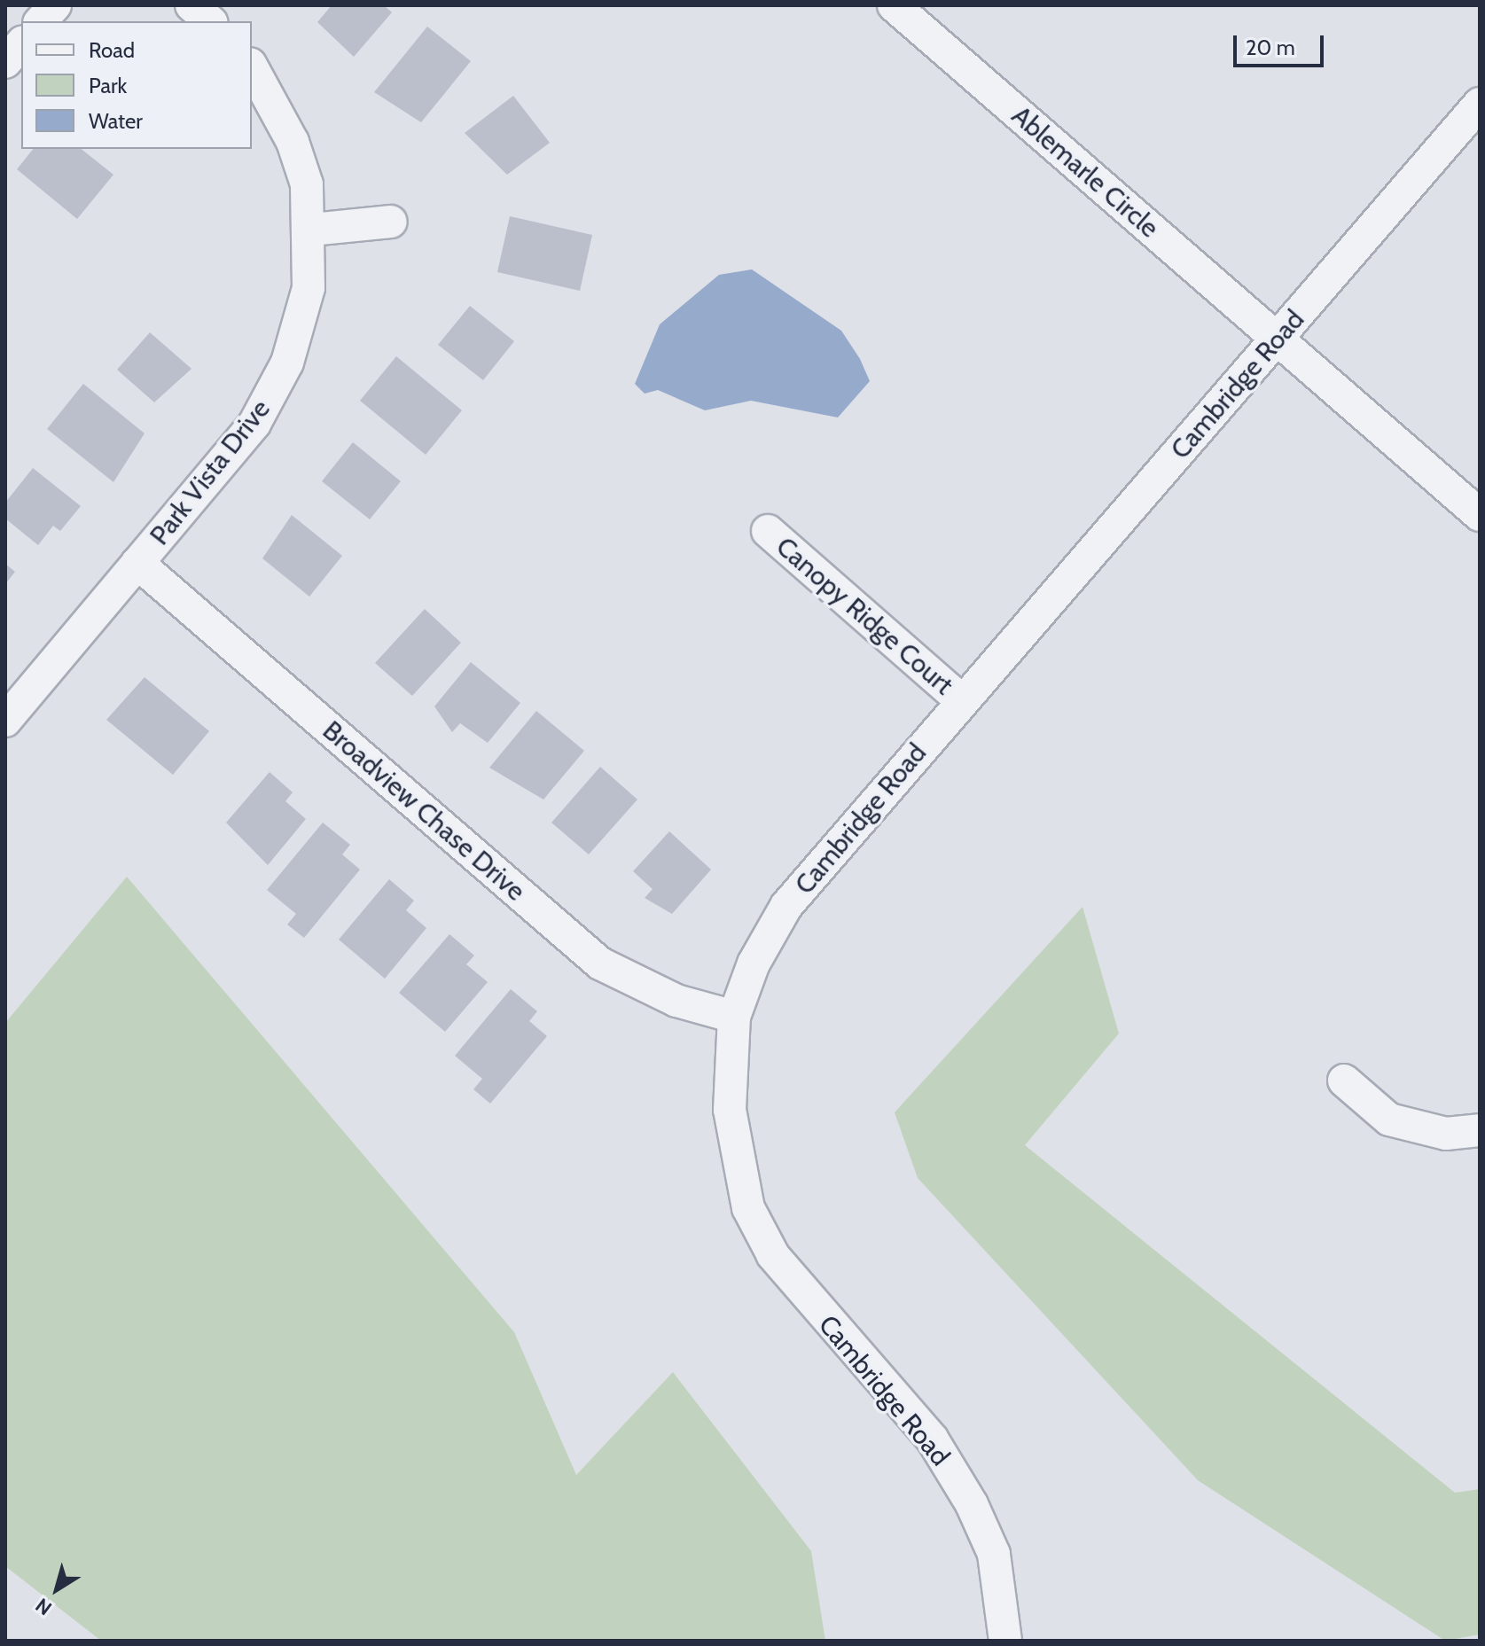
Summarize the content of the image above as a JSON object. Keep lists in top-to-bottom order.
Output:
{
  "streets": {
    "street": [
      "Ablemarle Circle",
      "Cambridge Road",
      "Park Vista Drive",
      "Canopy Ridge Court",
      "Broadview Chase Drive"
    ]
  },
  "crossings": [
    ["Ablemarle Circle", "Cambridge Road"],
    ["Cambridge Road", "Canopy Ridge Court"],
    ["Cambridge Road", "Broadview Chase Drive"],
    ["Park Vista Drive", "Broadview Chase Drive"]
  ],
  "legend": ["Road", "Park", "Water"],
  "scale_bar": "20 m",
  "north": "bottom left"
}
